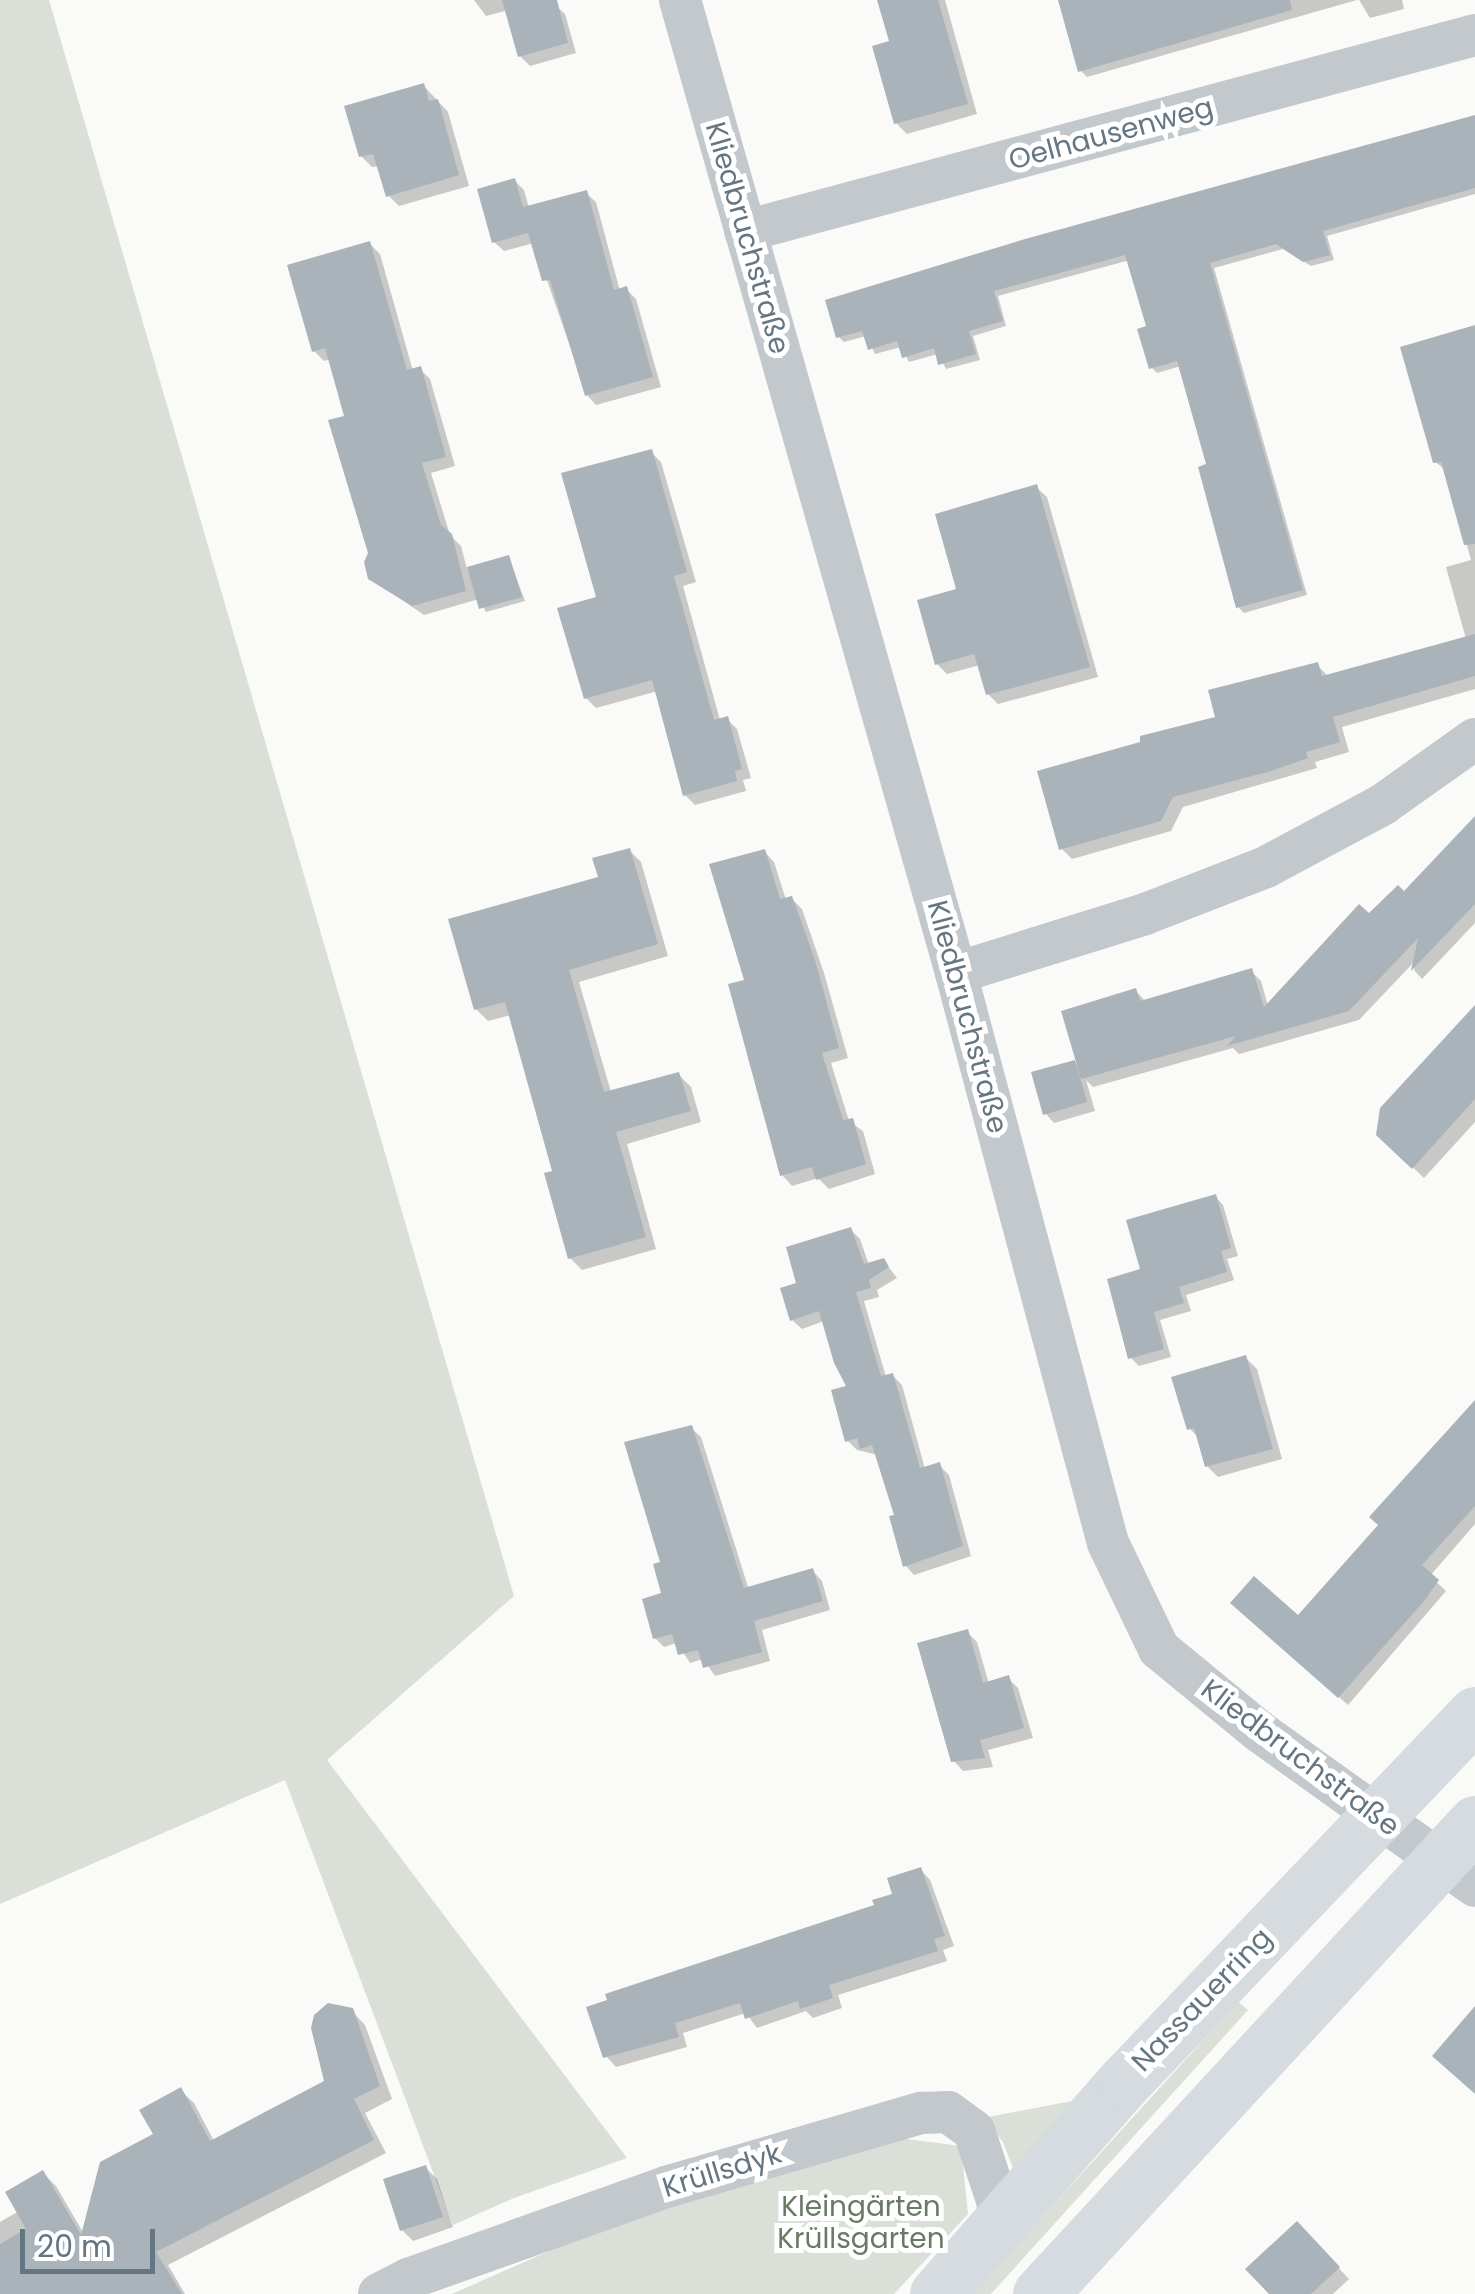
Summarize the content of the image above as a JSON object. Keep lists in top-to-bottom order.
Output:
{
  "streets": {
    "main road": ["Nassauerring"],
    "street": ["Oelhausenweg", "Kliedbruchstraße", "Krüllsdyk"]
  },
  "crossings": [
    ["Oelhausenweg", "Kliedbruchstraße"],
    ["Kliedbruchstraße", "Nassauerring"],
    ["Nassauerring", "Krüllsdyk"]
  ],
  "parks": ["Kleingärten Krüllsgarten"],
  "scale_bar": "20 m"
}
